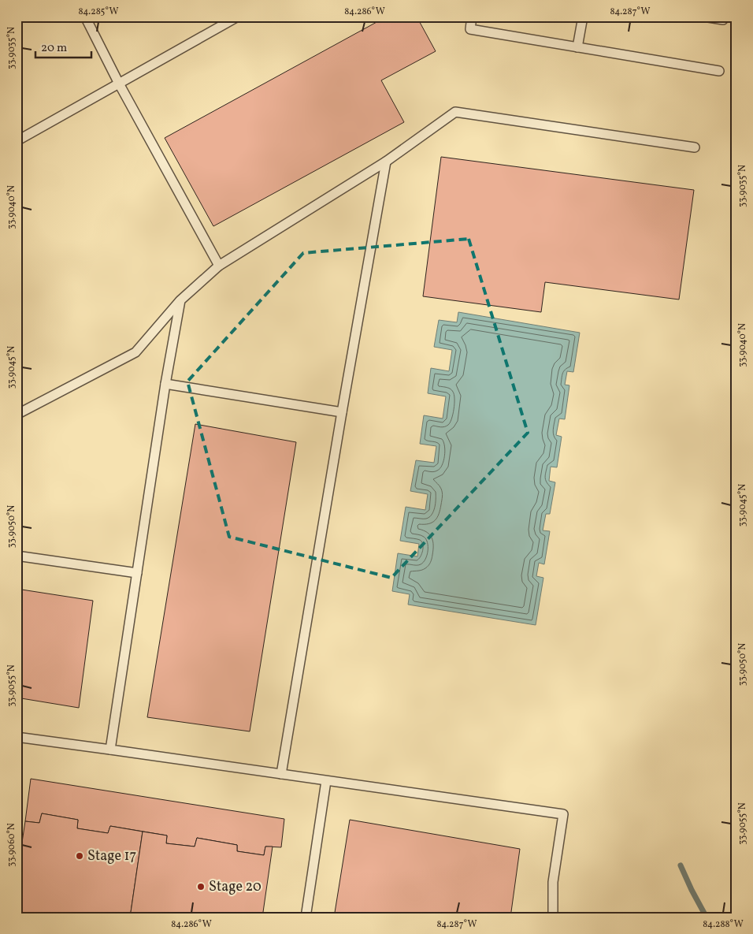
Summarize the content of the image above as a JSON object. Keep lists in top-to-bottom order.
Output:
{
  "places": ["Stage 17", "Stage 20"],
  "scale_bar": "20 m",
  "coordinates": [
    "84.285°W",
    "84.286°W",
    "84.287°W",
    "33.9035°N",
    "33.9040°N",
    "33.9045°N",
    "33.9050°N",
    "33.9055°N",
    "33.9060°N",
    "84.288°W"
  ]
}
